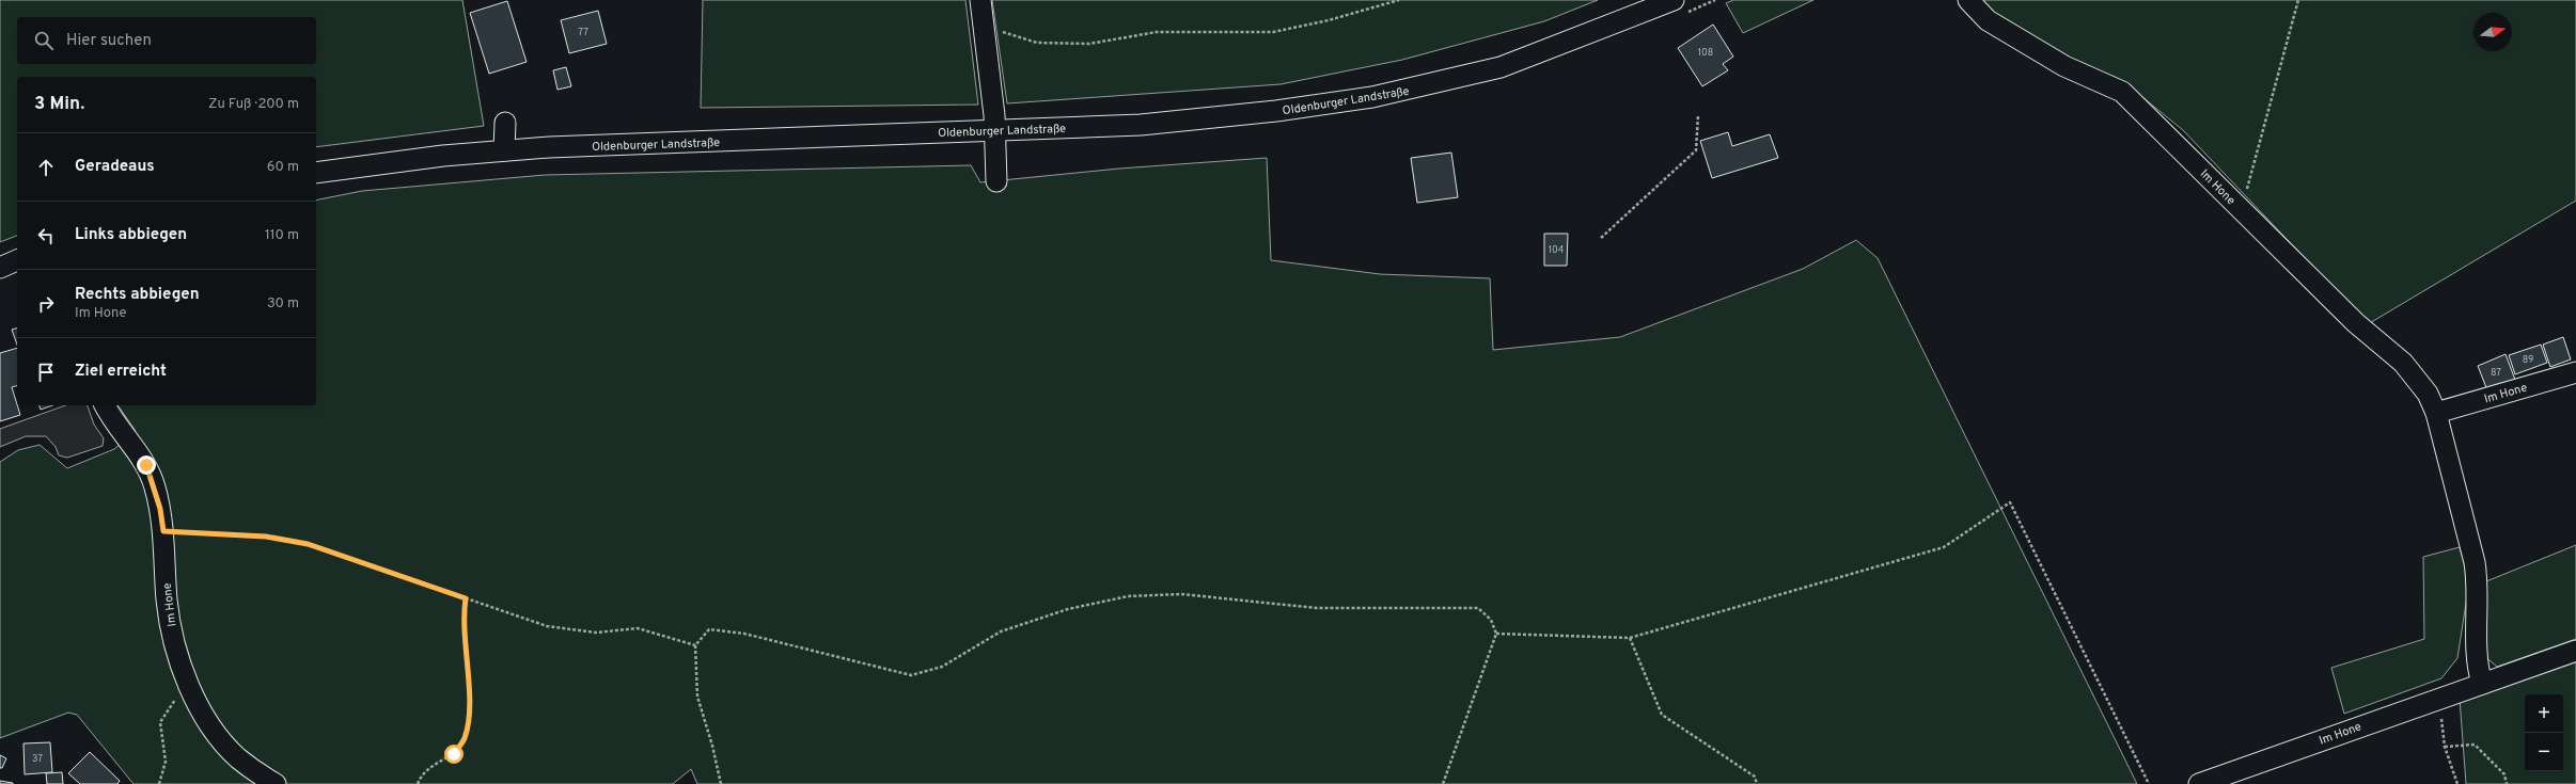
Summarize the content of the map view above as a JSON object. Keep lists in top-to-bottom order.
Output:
{
  "streets": {
    "street": ["Oldenburger Landstraße", "Im Hone"]
  },
  "house_numbers": [
    "77",
    "108",
    "104",
    "89",
    "87",
    "37"
  ],
  "north": "right",
  "page": {
    "search": "Hier suchen",
    "heading": ["3 Min.", "Zu Fuß · 200 m"],
    "list": [
      ["Geradeaus", "60 m"],
      ["Links abbiegen", "110 m"],
      ["Rechts abbiegen", "Im Hone", "30 m"],
      "Ziel erreicht"
    ],
    "map_buttons": ["+", "−"]
  }
}
